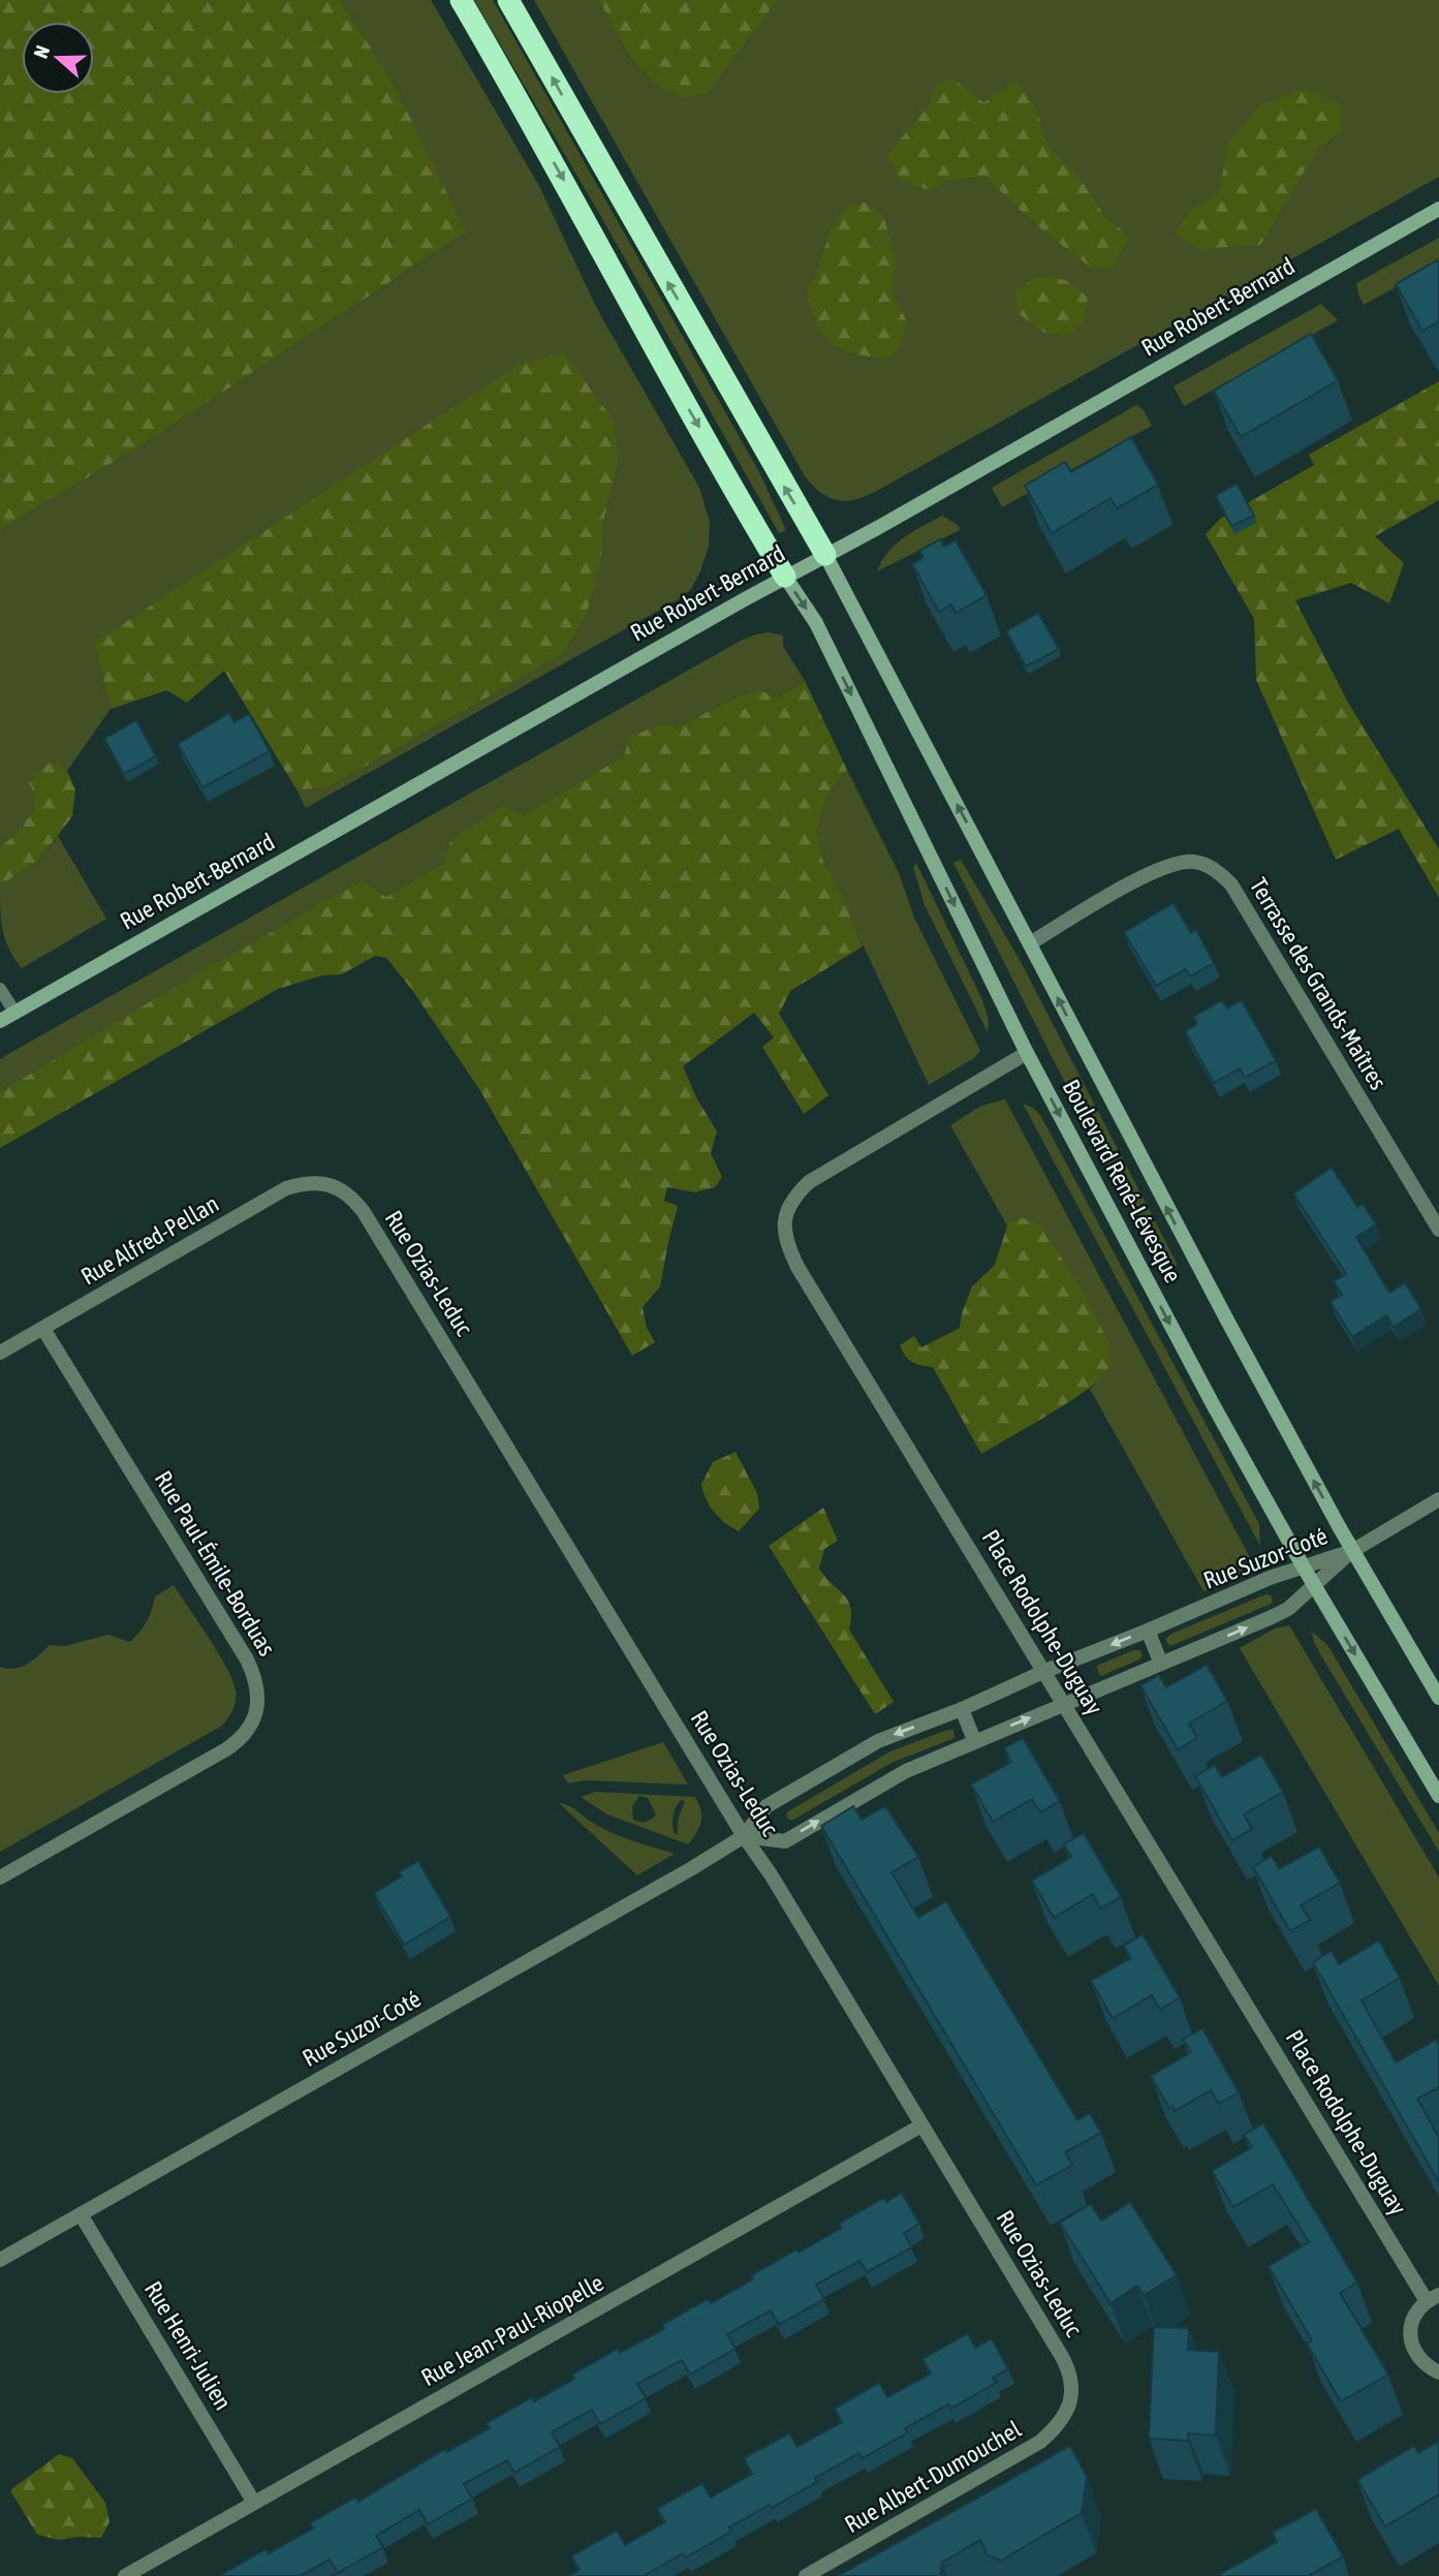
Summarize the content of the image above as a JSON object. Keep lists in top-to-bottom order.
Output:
{
  "streets": {
    "main road": ["Rue Robert-Bernard", "Boulevard René-Lévesque"],
    "street": [
      "Terrasse des Grands-Maîtres",
      "Rue Alfred-Pellan",
      "Rue Ozias-Leduc",
      "Rue Suzor-Coté",
      "Rue Paul-Émile-Borduas",
      "Place Rodolphe-Duguay",
      "Rue Jean-Paul-Riopelle",
      "Rue Henri-Julien",
      "Rue Albert-Dumouchel"
    ]
  },
  "crossings": [
    ["Rue Robert-Bernard", "Boulevard René-Lévesque"],
    ["Terrasse des Grands-Maîtres", "Boulevard René-Lévesque"],
    ["Boulevard René-Lévesque", "Rue Suzor-Coté"],
    ["Boulevard René-Lévesque", "Place Rodolphe-Duguay"],
    ["Rue Alfred-Pellan", "Rue Ozias-Leduc"],
    ["Rue Alfred-Pellan", "Rue Paul-Émile-Borduas"],
    ["Rue Ozias-Leduc", "Rue Suzor-Coté"],
    ["Rue Ozias-Leduc", "Rue Jean-Paul-Riopelle"],
    ["Rue Ozias-Leduc", "Rue Albert-Dumouchel"],
    ["Rue Suzor-Coté", "Place Rodolphe-Duguay"],
    ["Rue Suzor-Coté", "Rue Henri-Julien"],
    ["Rue Jean-Paul-Riopelle", "Rue Henri-Julien"]
  ],
  "north": "left"
}
